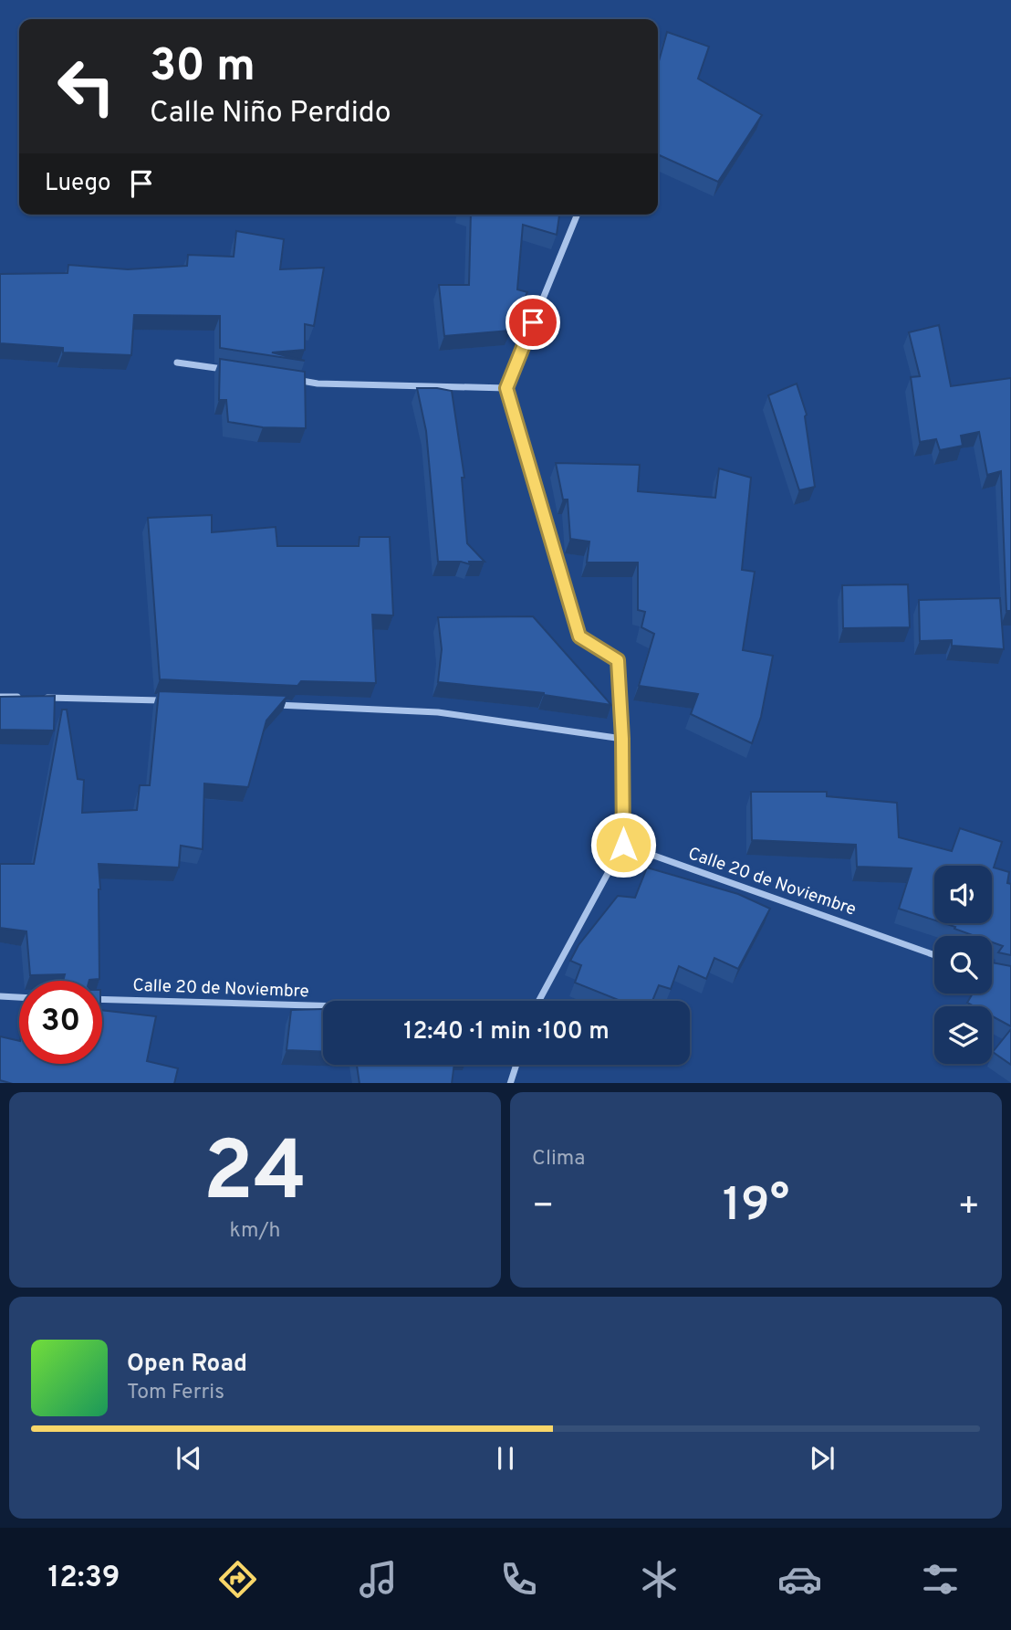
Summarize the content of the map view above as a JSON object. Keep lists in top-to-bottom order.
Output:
{
  "streets": {
    "street": ["Calle 20 de Noviembre"]
  },
  "page": {
    "turn": ["30 m", "Calle Niño Perdido"],
    "then": "Luego",
    "limit": "30",
    "trip": "12:40 · 1 min · 100 m",
    "tile": [
      ["24", "km/h"],
      "Clima"
    ],
    "heat": ["−", "19°", "+"],
    "song": ["Open Road", "Tom Ferris"],
    "tabs": "12:39"
  }
}
